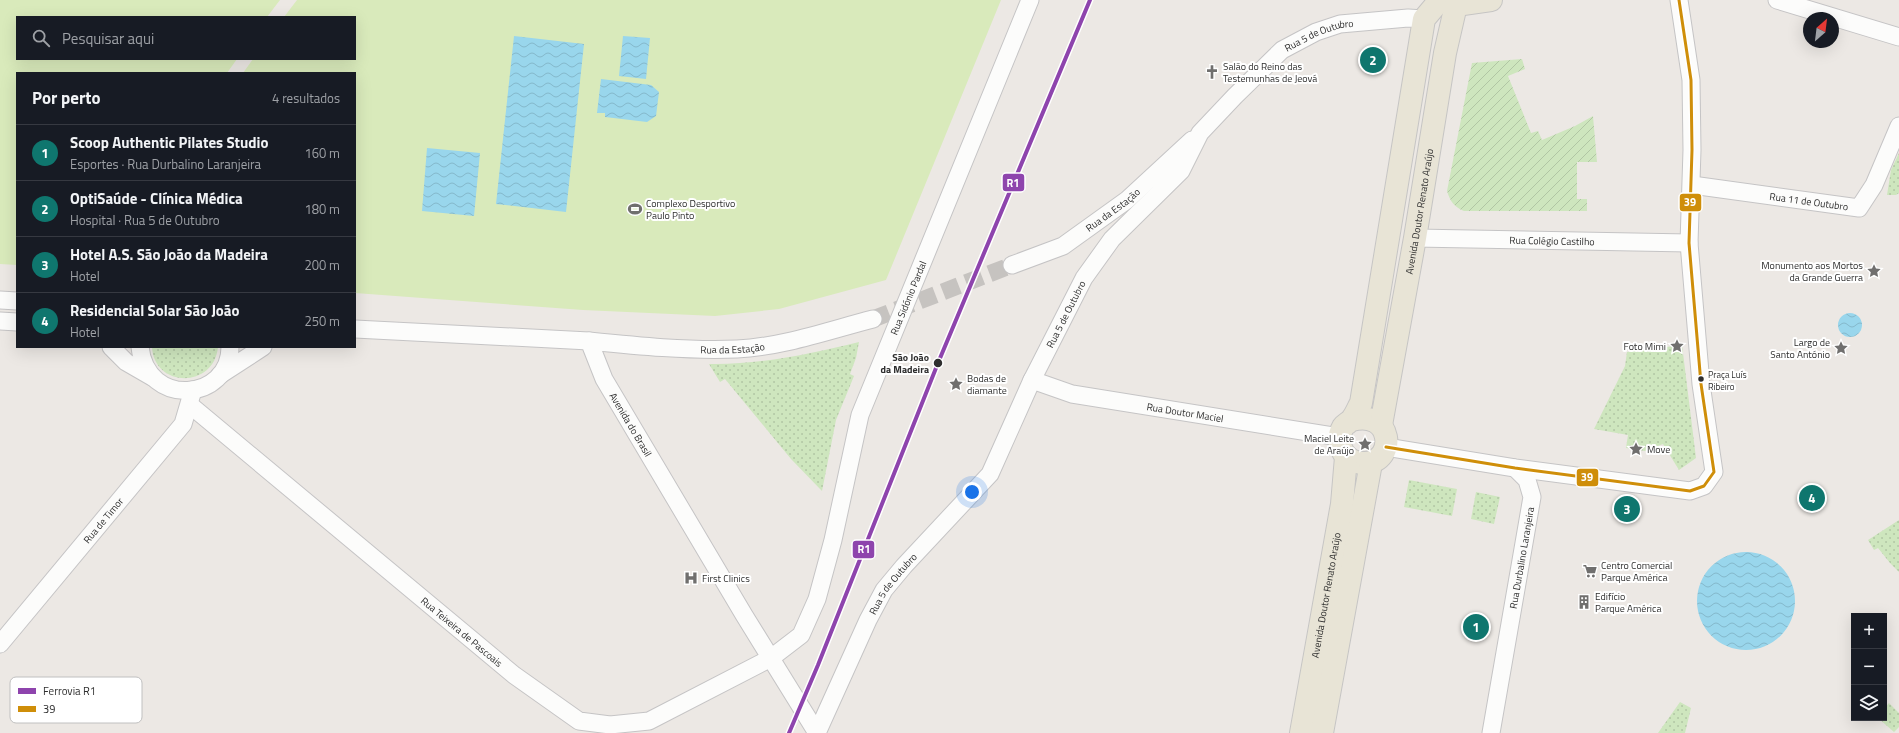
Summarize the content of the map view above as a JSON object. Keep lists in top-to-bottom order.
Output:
{
  "streets": {
    "main road": ["Avenida Doutor Renato Araújo"],
    "street": [
      "Rua 5 de Outubro",
      "Rua 11 de Outubro",
      "Rua da Estação",
      "Rua Colégio Castilho",
      "Rua Sidónio Pardal",
      "Rua Doutor Maciel",
      "Avenida do Brasil",
      "Rua de Timor",
      "Rua Durbalino Laranjeira",
      "Rua Teixeira de Pascoais"
    ]
  },
  "crossings": [
    ["Rua 5 de Outubro", "Rua da Estação"],
    ["Rua 5 de Outubro", "Avenida Doutor Renato Araújo"],
    ["Rua 5 de Outubro", "Rua Doutor Maciel"],
    ["Rua 5 de Outubro", "Avenida do Brasil"],
    ["Rua da Estação", "Avenida do Brasil"],
    ["Avenida Doutor Renato Araújo", "Rua Colégio Castilho"],
    ["Avenida Doutor Renato Araújo", "Rua Doutor Maciel"],
    ["Rua Sidónio Pardal", "Avenida do Brasil"],
    ["Rua Sidónio Pardal", "Rua Teixeira de Pascoais"],
    ["Avenida do Brasil", "Rua Teixeira de Pascoais"],
    ["Rua de Timor", "Rua Teixeira de Pascoais"]
  ],
  "places": {
    "church": ["Salão do Reino das Testemunhas de Jeová"],
    "sports": ["Complexo Desportivo Paulo Pinto"],
    "place": [
      "Monumento aos Mortos da Grande Guerra",
      "Foto Mimi",
      "Largo de Santo António",
      "Bodas de diamante",
      "Maciel Leite de Araújo",
      "Move"
    ],
    "other": ["São João da Madeira", "Praça Luís Ribeiro"],
    "supermarket": ["Centro Comercial Parque América"],
    "hospital": ["First Clinics"],
    "building": ["Edifício Parque América"]
  },
  "lines": ["rail line R1", "transit line 39"],
  "legend": ["Ferrovia R1", "39"],
  "north": "top right",
  "page": {
    "search": "Pesquisar aqui",
    "pins": [
      "2",
      "4",
      "3",
      "1"
    ],
    "heading": ["Por perto", "4 resultados"],
    "list": [
      {
        "mark": "1",
        "name": "Scoop Authentic Pilates Studio",
        "note": "Esportes · Rua Durbalino Laranjeira",
        "value": "160 m"
      },
      {
        "mark": "2",
        "name": "OptiSaúde - Clínica Médica",
        "note": "Hospital · Rua 5 de Outubro",
        "value": "180 m"
      },
      {
        "mark": "3",
        "name": "Hotel A.S. São João da Madeira",
        "note": "Hotel",
        "value": "200 m"
      },
      {
        "mark": "4",
        "name": "Residencial Solar São João",
        "note": "Hotel",
        "value": "250 m"
      }
    ],
    "map_buttons": ["+", "−"]
  }
}
